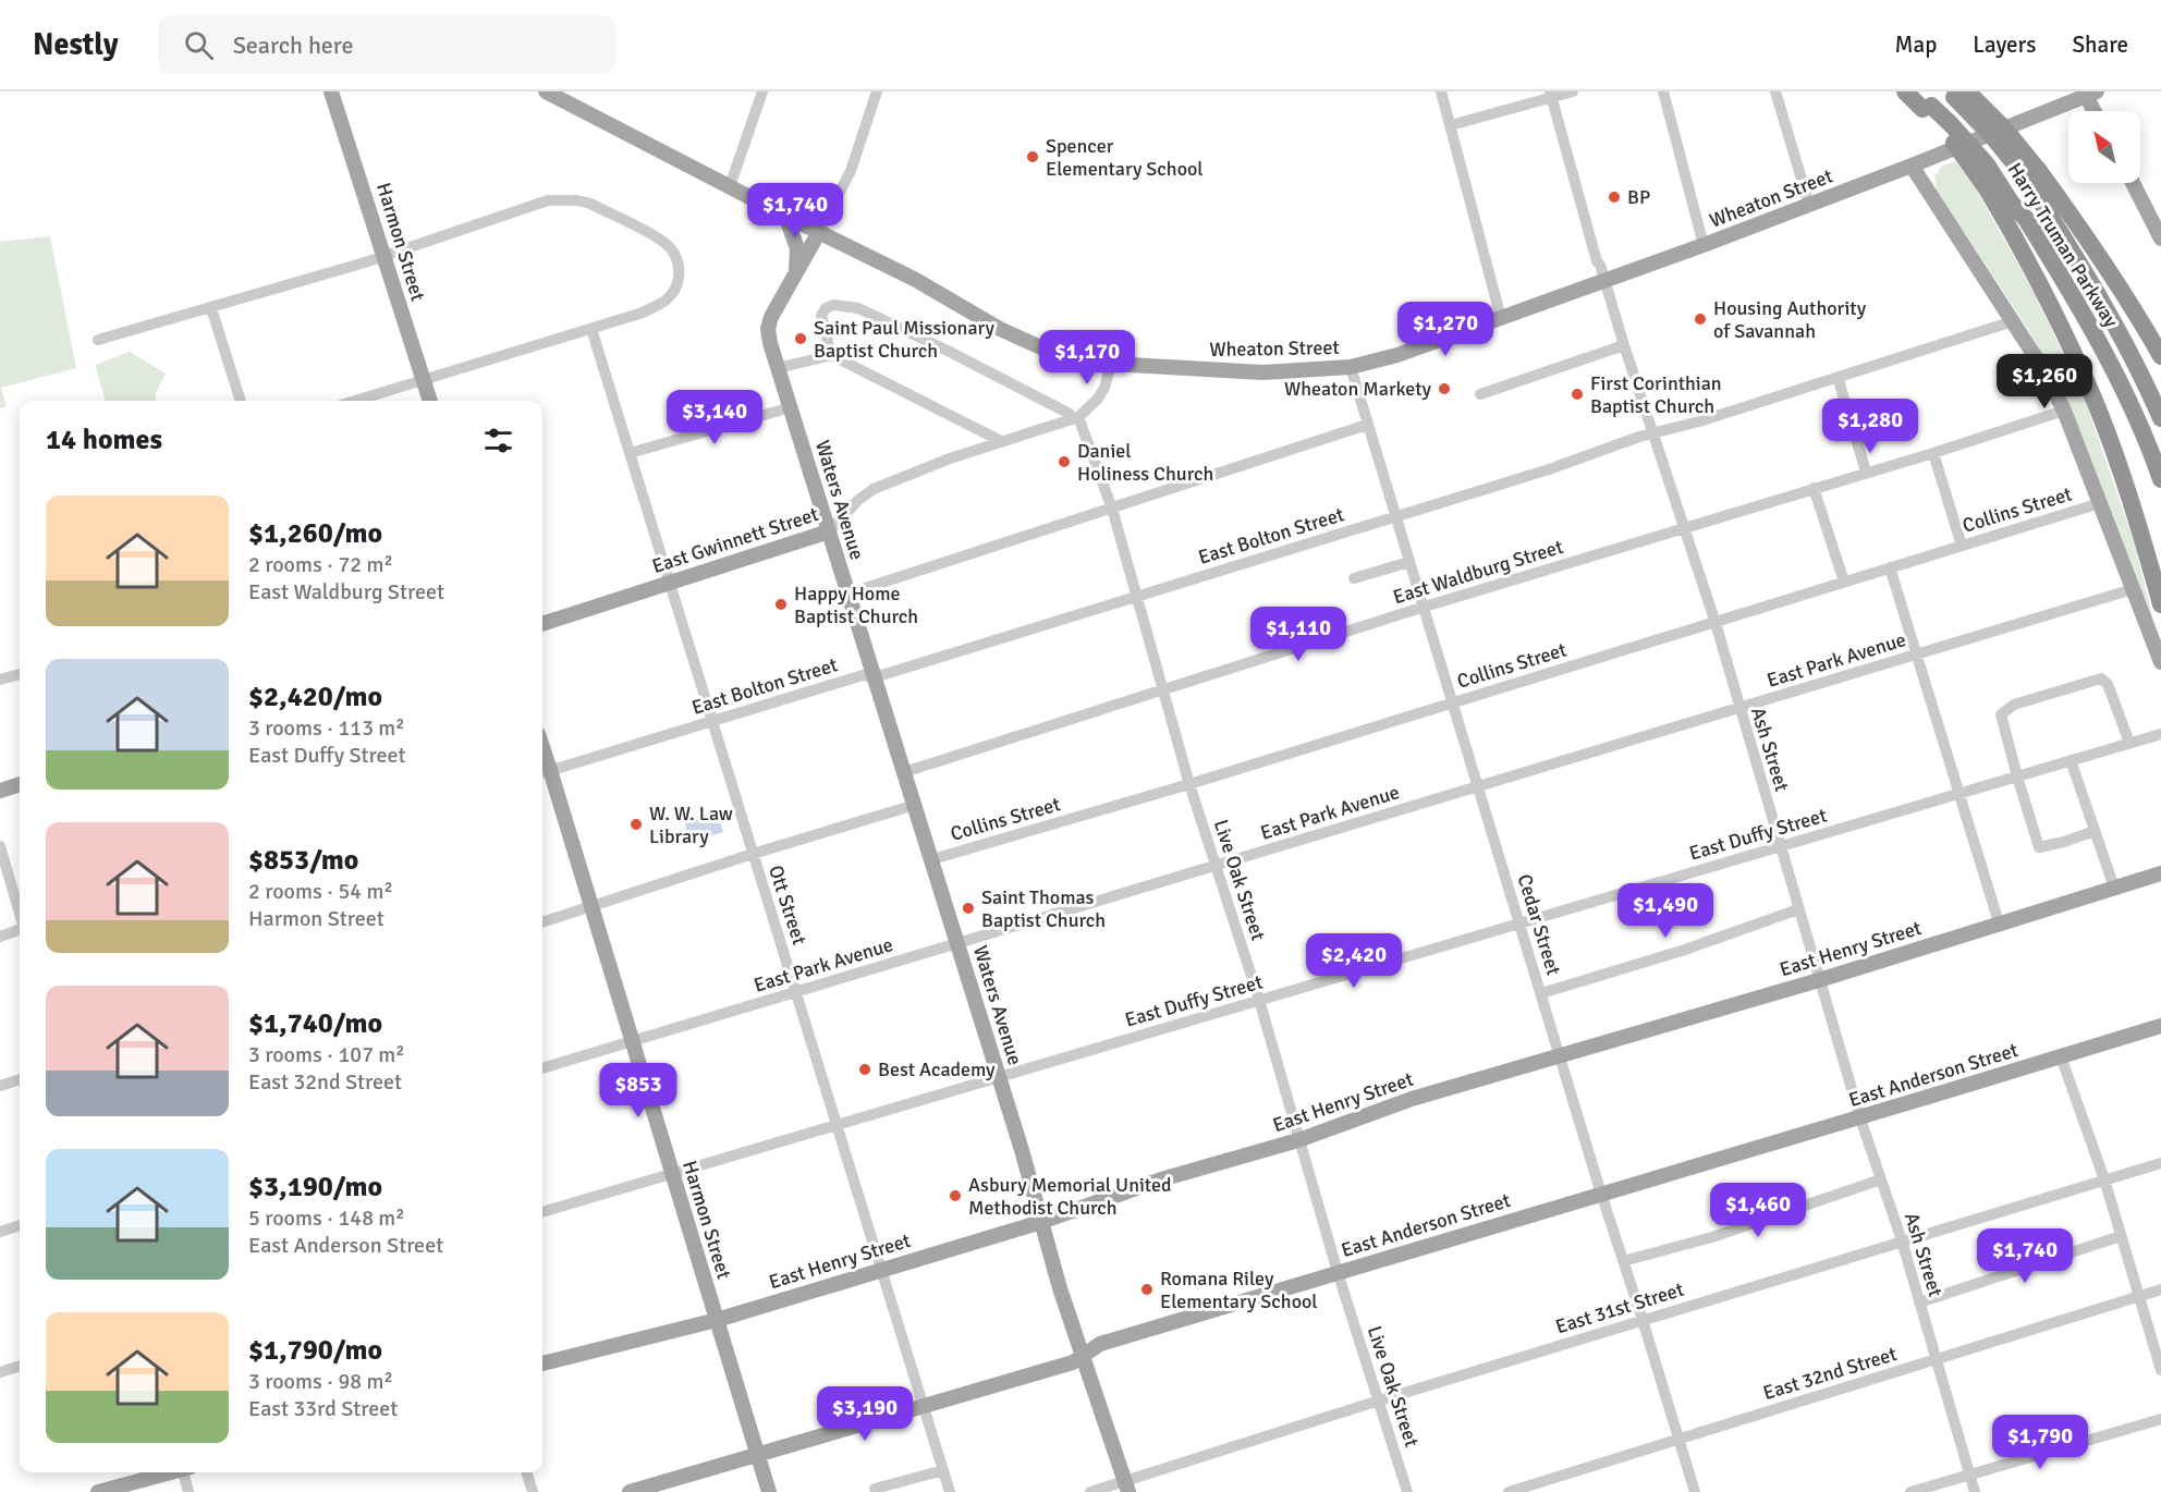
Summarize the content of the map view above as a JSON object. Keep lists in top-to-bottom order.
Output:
{
  "streets": {
    "highway": ["Harry Truman Parkway"],
    "main road": [
      "Wheaton Street",
      "Harmon Street",
      "Waters Avenue",
      "East Gwinnett Street",
      "East Henry Street",
      "East Anderson Street"
    ],
    "street": [
      "Collins Street",
      "East Bolton Street",
      "East Waldburg Street",
      "East Park Avenue",
      "Ash Street",
      "East Duffy Street",
      "Live Oak Street",
      "Ott Street",
      "Cedar Street",
      "East 31st Street",
      "East 32nd Street"
    ]
  },
  "crossings": [
    ["Wheaton Street", "Ash Street"],
    ["Wheaton Street", "Cedar Street"],
    ["Harmon Street", "East Bolton Street"],
    ["Harmon Street", "East Park Avenue"],
    ["Harmon Street", "East Duffy Street"],
    ["Harmon Street", "East Henry Street"],
    ["Harmon Street", "East Anderson Street"],
    ["Waters Avenue", "Collins Street"],
    ["Waters Avenue", "East Bolton Street"],
    ["Waters Avenue", "East Gwinnett Street"],
    ["Waters Avenue", "East Waldburg Street"],
    ["Waters Avenue", "East Park Avenue"],
    ["Waters Avenue", "East Duffy Street"],
    ["Waters Avenue", "East Henry Street"],
    ["Waters Avenue", "East Anderson Street"],
    ["Waters Avenue", "East 31st Street"],
    ["Collins Street", "Ash Street"],
    ["Collins Street", "Live Oak Street"],
    ["Collins Street", "Cedar Street"],
    ["East Bolton Street", "Ash Street"],
    ["East Bolton Street", "Live Oak Street"],
    ["East Bolton Street", "Ott Street"],
    ["East Bolton Street", "Cedar Street"],
    ["East Gwinnett Street", "Live Oak Street"],
    ["East Gwinnett Street", "Ott Street"],
    ["East Waldburg Street", "Ash Street"],
    ["East Waldburg Street", "Live Oak Street"],
    ["East Waldburg Street", "Cedar Street"],
    ["East Park Avenue", "Ash Street"],
    ["East Park Avenue", "Live Oak Street"],
    ["East Park Avenue", "Ott Street"],
    ["East Park Avenue", "Cedar Street"],
    ["Ash Street", "East Duffy Street"],
    ["Ash Street", "East Henry Street"],
    ["Ash Street", "East Anderson Street"],
    ["Ash Street", "East 31st Street"],
    ["Ash Street", "East 32nd Street"],
    ["East Duffy Street", "Live Oak Street"],
    ["East Duffy Street", "Ott Street"],
    ["East Duffy Street", "Cedar Street"],
    ["Live Oak Street", "East Henry Street"],
    ["Live Oak Street", "East Anderson Street"],
    ["Live Oak Street", "East 31st Street"],
    ["Ott Street", "East Henry Street"],
    ["Ott Street", "East Anderson Street"],
    ["Cedar Street", "East Henry Street"],
    ["Cedar Street", "East Anderson Street"],
    ["Cedar Street", "East 31st Street"],
    ["Cedar Street", "East 32nd Street"]
  ],
  "places": [
    "Spencer Elementary School",
    "BP",
    "Housing Authority of Savannah",
    "Saint Paul Missionary Baptist Church",
    "Wheaton Markety",
    "First Corinthian Baptist Church",
    "Daniel Holiness Church",
    "Happy Home Baptist Church",
    "W. W. Law Library",
    "Saint Thomas Baptist Church",
    "Best Academy",
    "Asbury Memorial United Methodist Church",
    "Romana Riley Elementary School"
  ],
  "north": "top left",
  "page": {
    "header": "Nestly",
    "search": "Search here",
    "nav": ["Map", "Layers", "Share"],
    "price": [
      "$1,740",
      "$1,270",
      "$1,170",
      "$1,260",
      "$3,140",
      "$1,280",
      "$1,110",
      "$1,490",
      "$2,420",
      "$853",
      "$1,460",
      "$1,740",
      "$3,190",
      "$1,790"
    ],
    "heading": "14 homes",
    "list": [
      {
        "name": "$1,260/mo",
        "note": "2 rooms · 72 m² · East Waldburg Street"
      },
      {
        "name": "$2,420/mo",
        "note": "3 rooms · 113 m² · East Duffy Street"
      },
      {
        "name": "$853/mo",
        "note": "2 rooms · 54 m² · Harmon Street"
      },
      {
        "name": "$1,740/mo",
        "note": "3 rooms · 107 m² · East 32nd Street"
      },
      {
        "name": "$3,190/mo",
        "note": "5 rooms · 148 m² · East Anderson Street"
      },
      {
        "name": "$1,790/mo",
        "note": "3 rooms · 98 m² · East 33rd Street"
      }
    ]
  }
}
